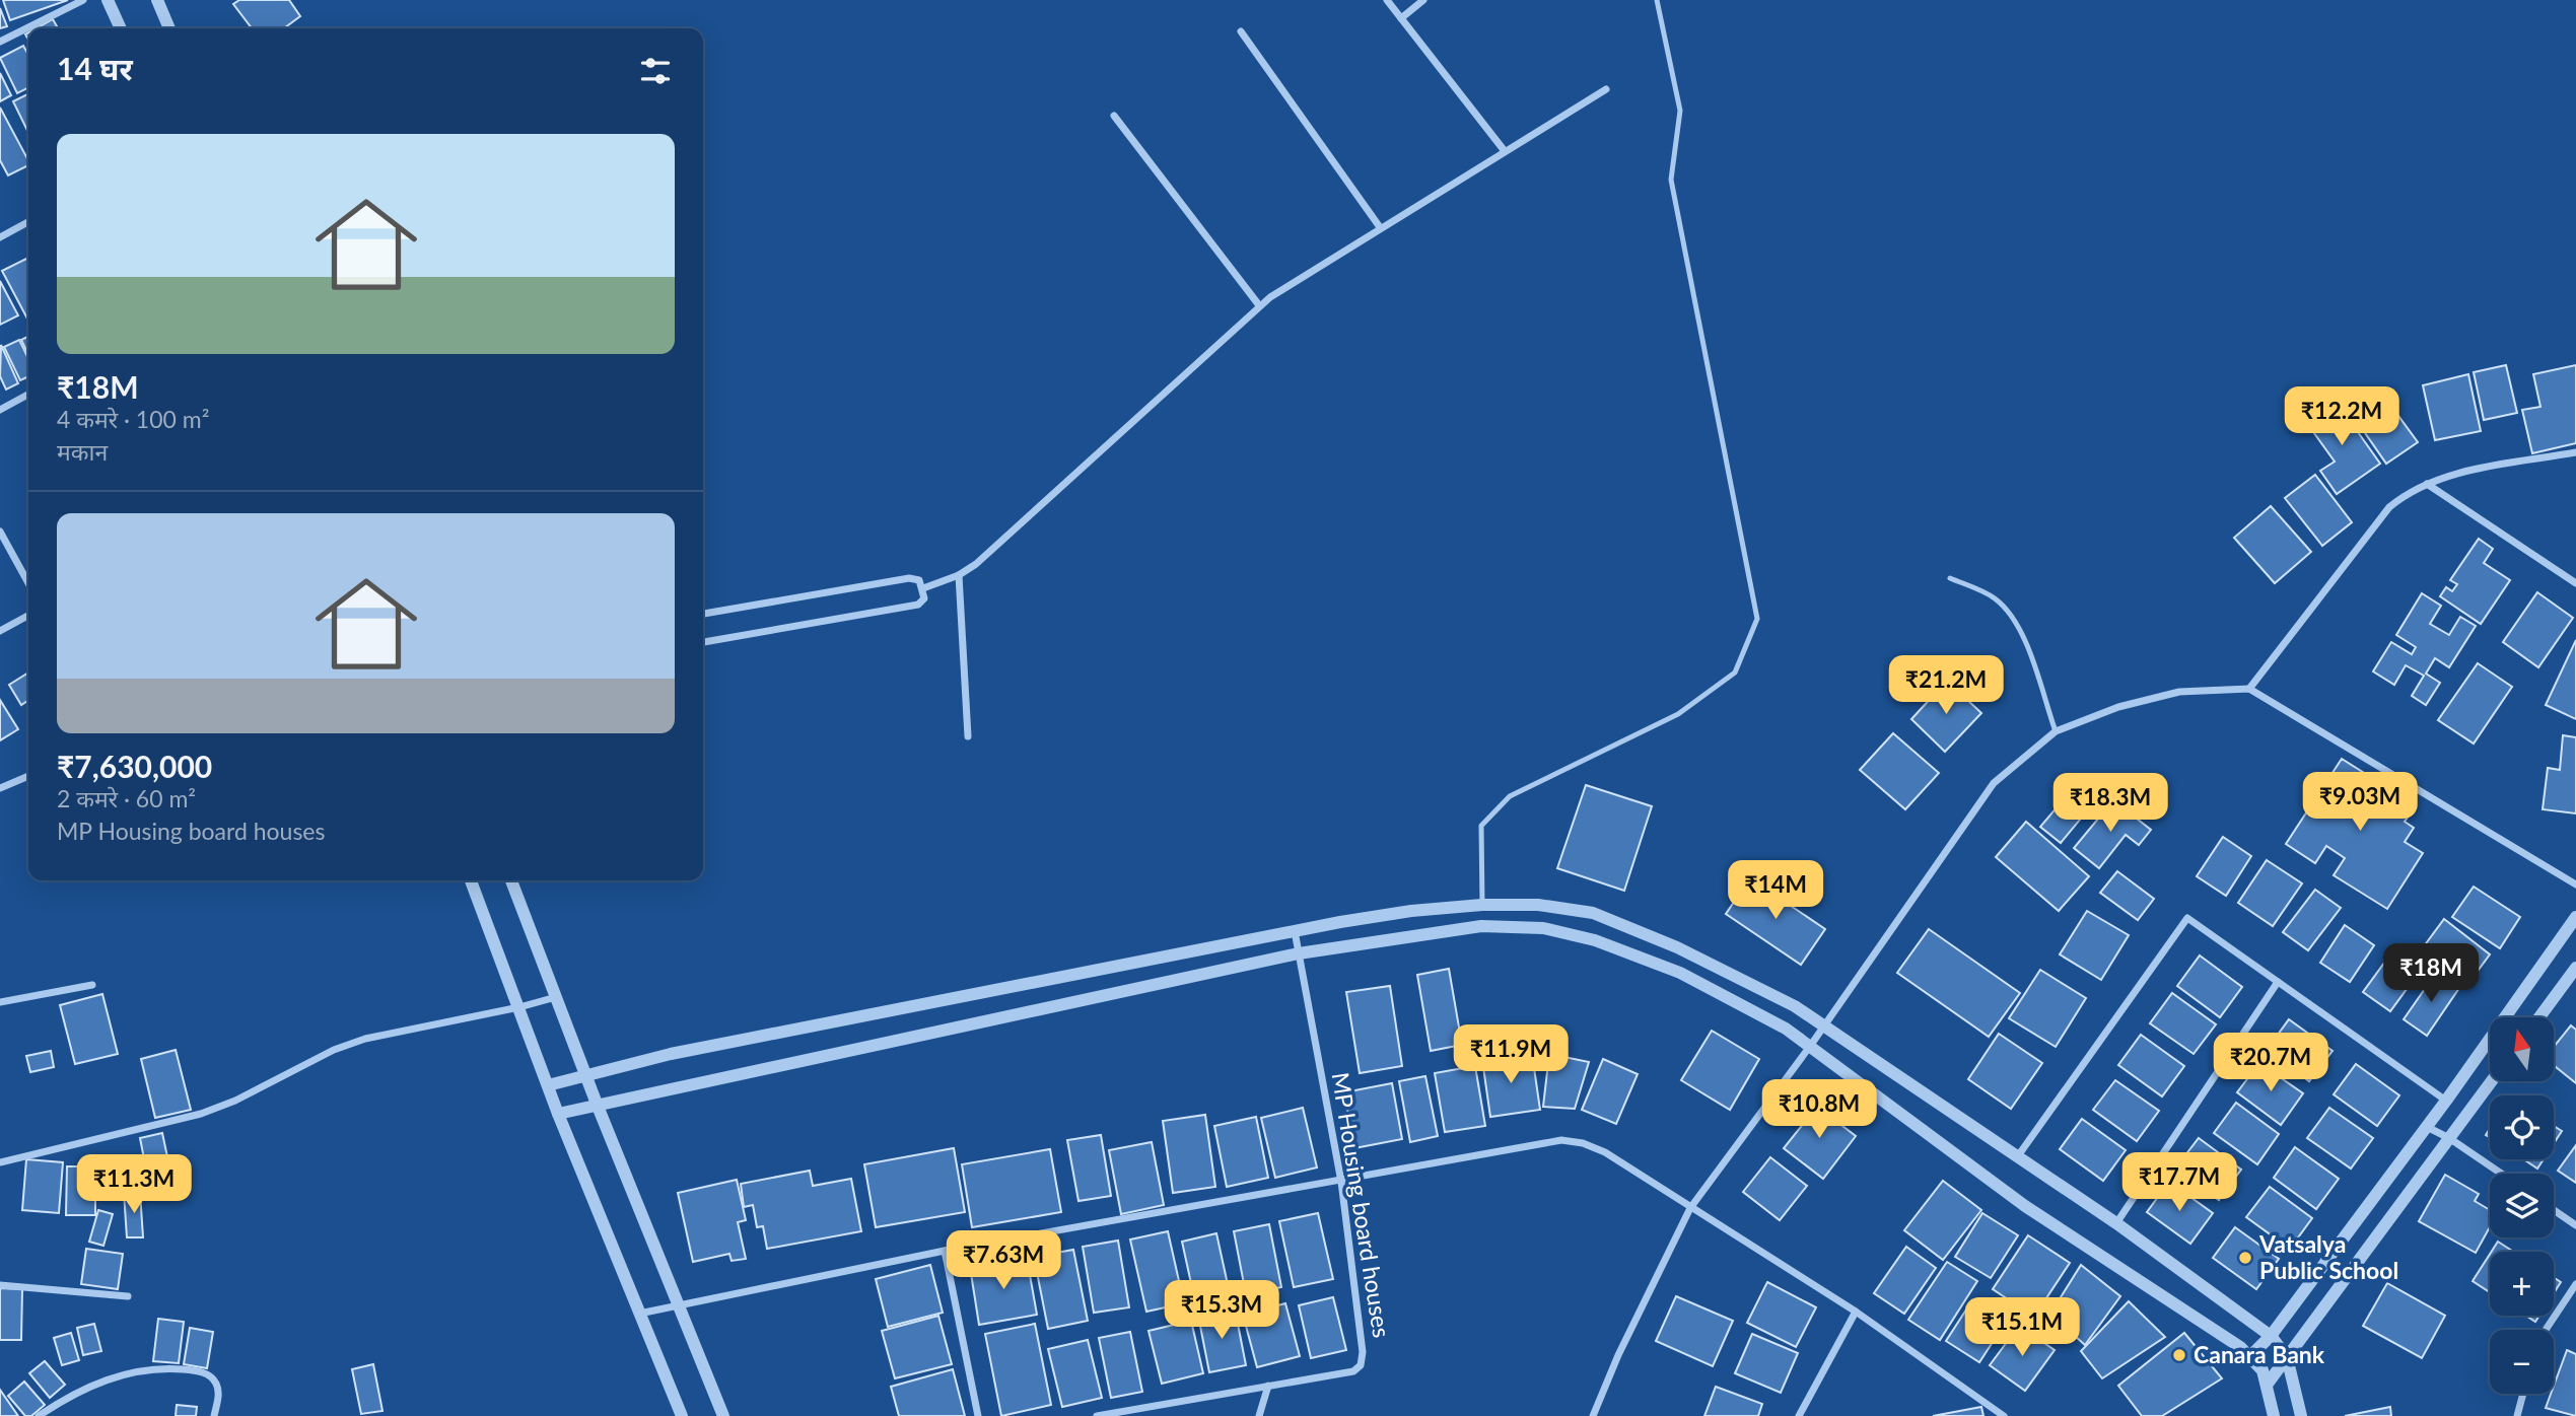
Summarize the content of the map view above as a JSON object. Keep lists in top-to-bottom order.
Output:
{
  "streets": {
    "street": ["MP Housing board houses"]
  },
  "places": ["Vatsalya Public School", "Canara Bank"],
  "north": "top",
  "page": {
    "heading": "14 घर",
    "list": [
      {
        "name": "₹18M",
        "note": "4 कमरे · 100 m² · मकान"
      },
      {
        "name": "₹7,630,000",
        "note": "2 कमरे · 60 m² · MP Housing board houses"
      }
    ],
    "price": [
      "₹12.2M",
      "₹21.2M",
      "₹9.03M",
      "₹18.3M",
      "₹14M",
      "₹18M",
      "₹11.9M",
      "₹20.7M",
      "₹10.8M",
      "₹17.7M",
      "₹11.3M",
      "₹7.63M",
      "₹15.3M",
      "₹15.1M"
    ],
    "map_buttons": ["+", "−"]
  }
}
